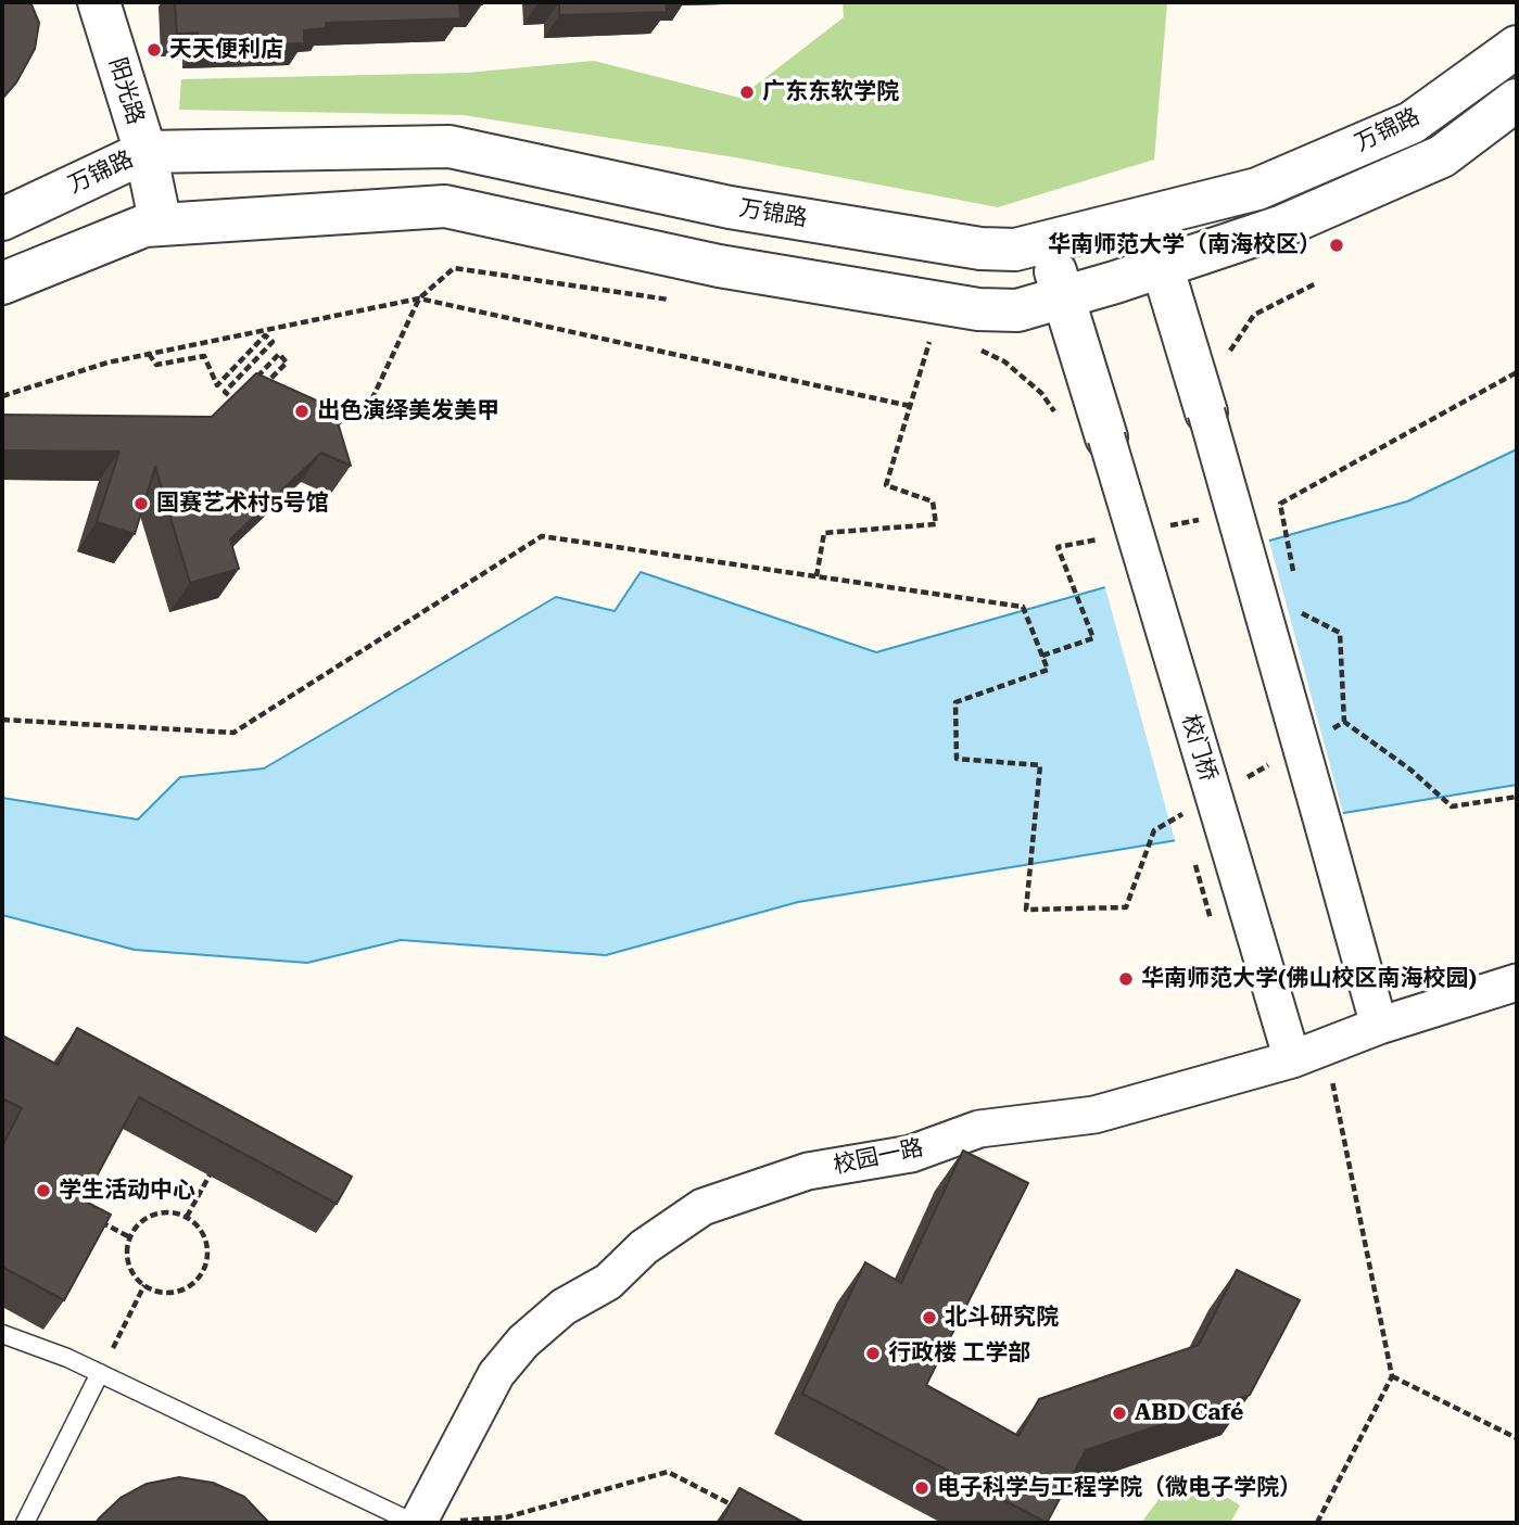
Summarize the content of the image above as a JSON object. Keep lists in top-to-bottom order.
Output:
{
  "streets": {
    "street": [
      "阳光路",
      "万锦路",
      "校门桥",
      "校园一路"
    ]
  },
  "crossings": [
    ["阳光路", "万锦路"],
    ["校门桥", "校园一路"]
  ],
  "places": [
    "天天便利店",
    "广东东软学院",
    "华南师范大学（南海校区）",
    "出色演绎美发美甲",
    "国赛艺术村5号馆",
    "华南师范大学(佛山校区南海校园)",
    "学生活动中心",
    "北斗研究院",
    "行政楼 工学部",
    "ABD Café",
    "电子科学与工程学院（微电子学院）"
  ]
}
